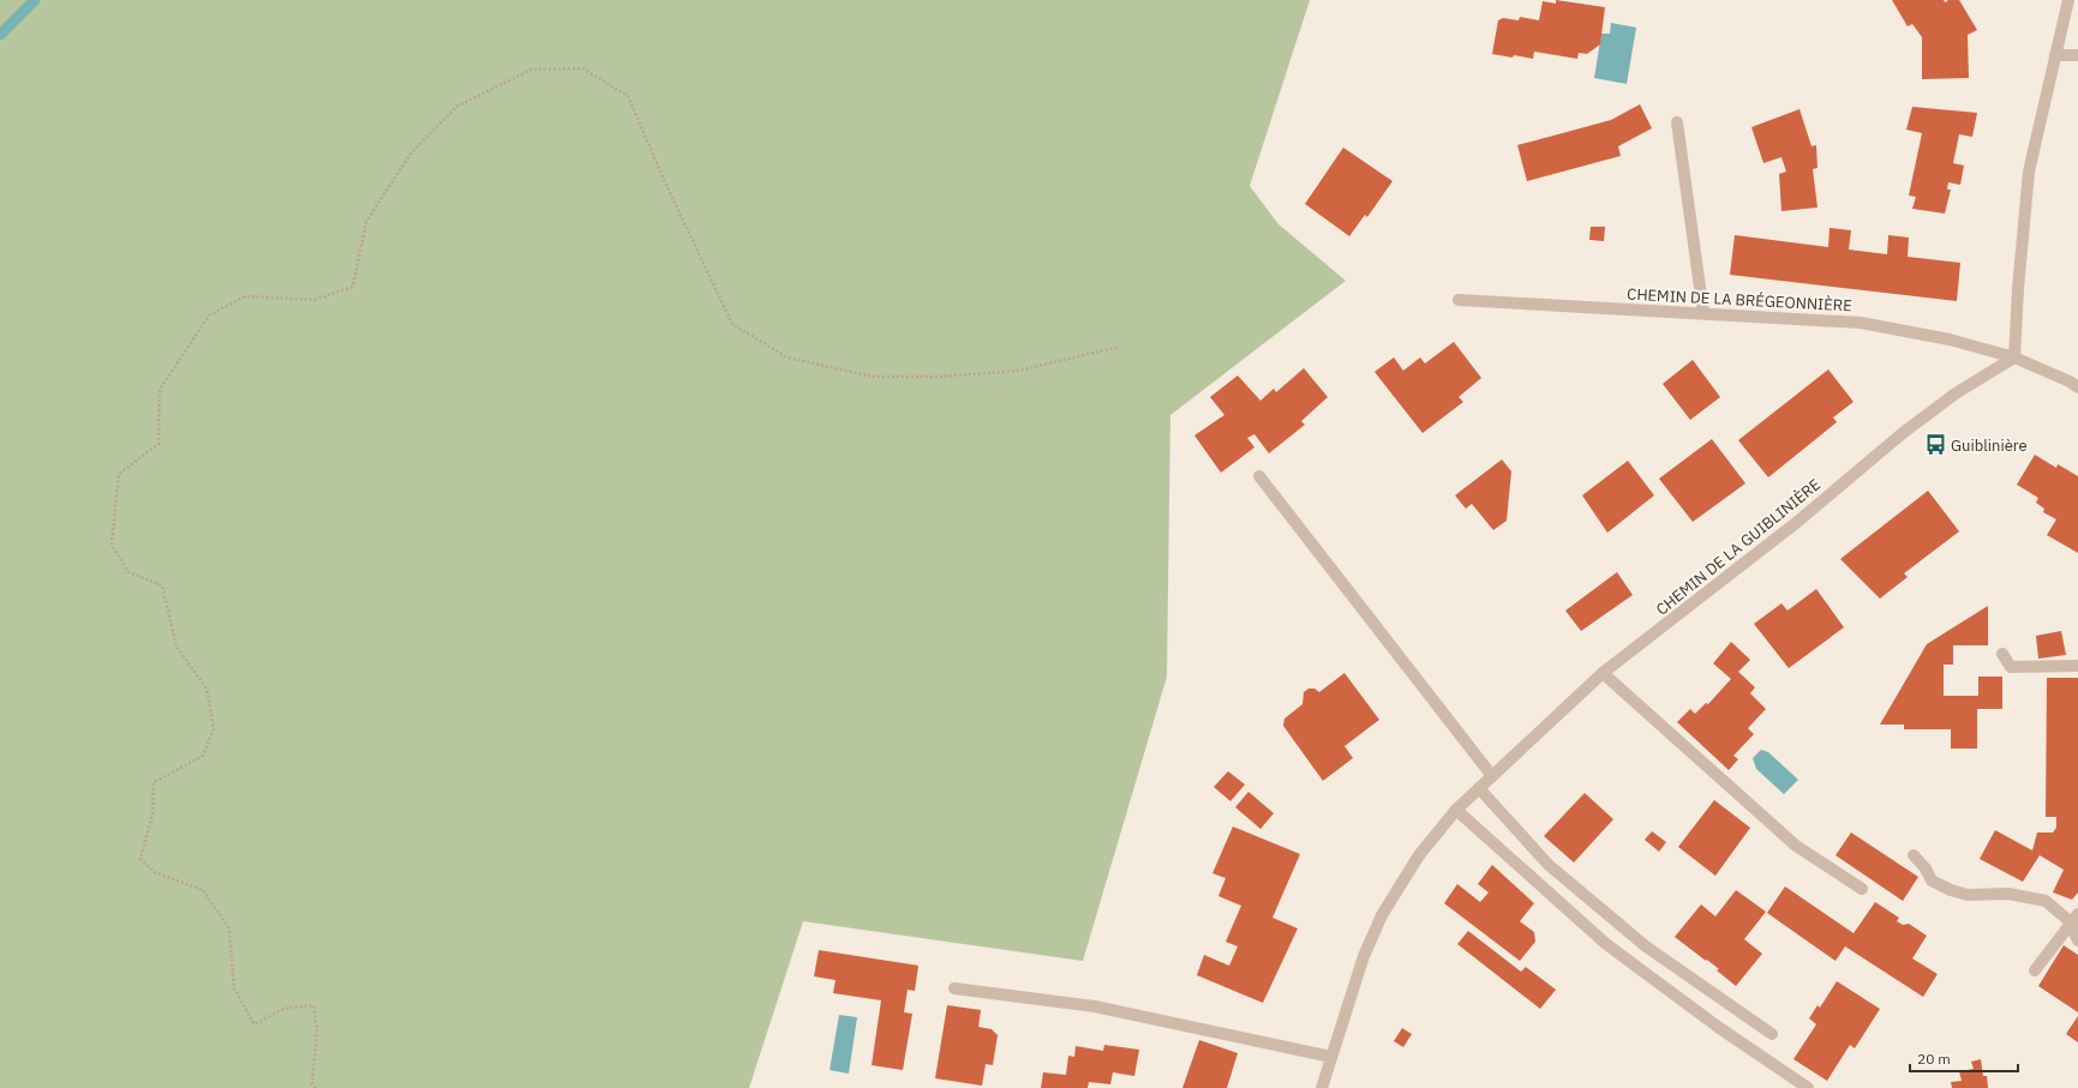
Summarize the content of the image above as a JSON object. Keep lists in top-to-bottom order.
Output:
{
  "streets": {
    "street": ["CHEMIN DE LA BRÉGEONNIÈRE", "CHEMIN DE LA GUIBLINIÈRE"]
  },
  "crossings": [
    ["CHEMIN DE LA BRÉGEONNIÈRE", "CHEMIN DE LA GUIBLINIÈRE"]
  ],
  "places": {
    "bus stop": ["Guiblinière"]
  },
  "scale_bar": "20 m"
}
